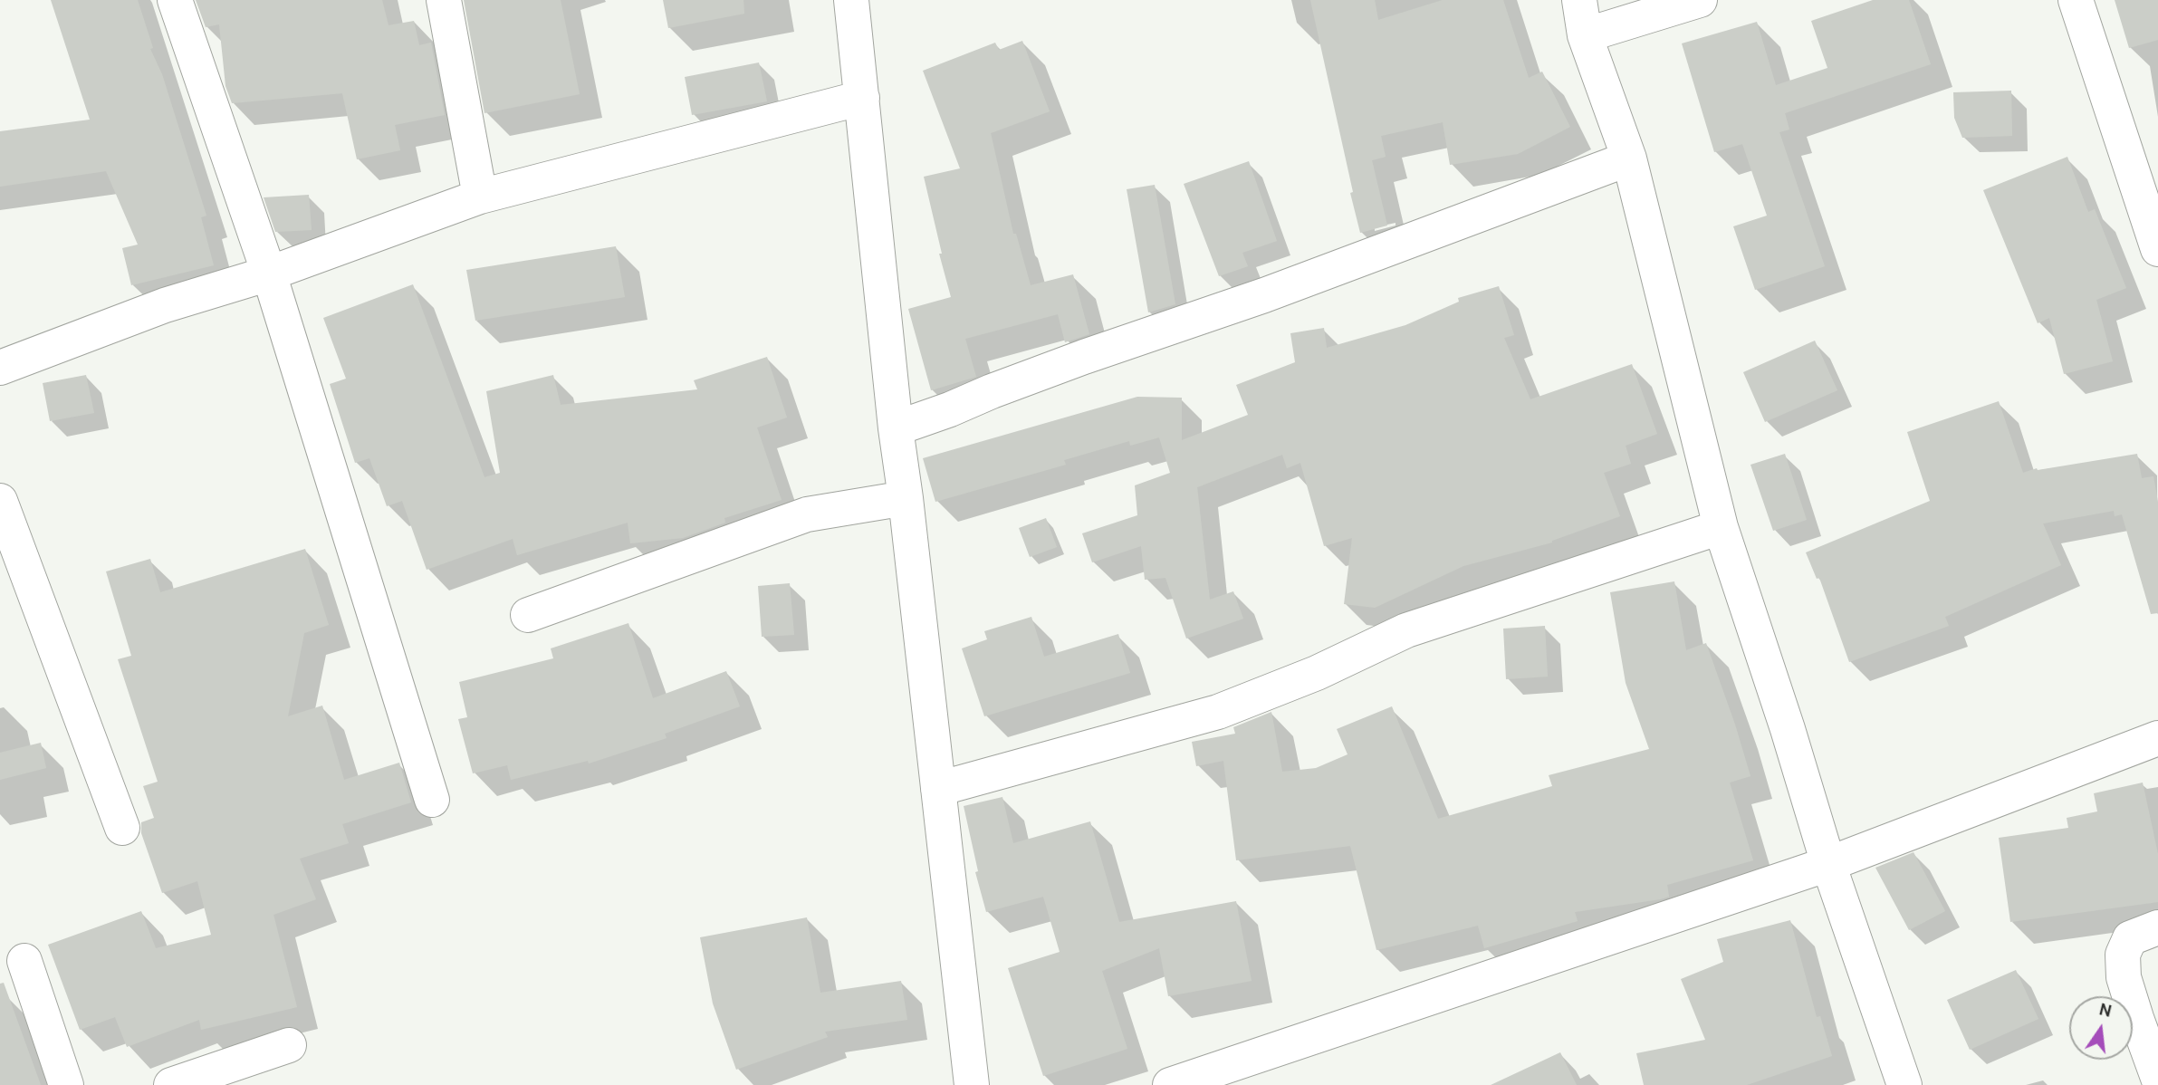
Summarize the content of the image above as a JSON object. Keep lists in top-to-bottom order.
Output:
{
  "north": "top"
}
